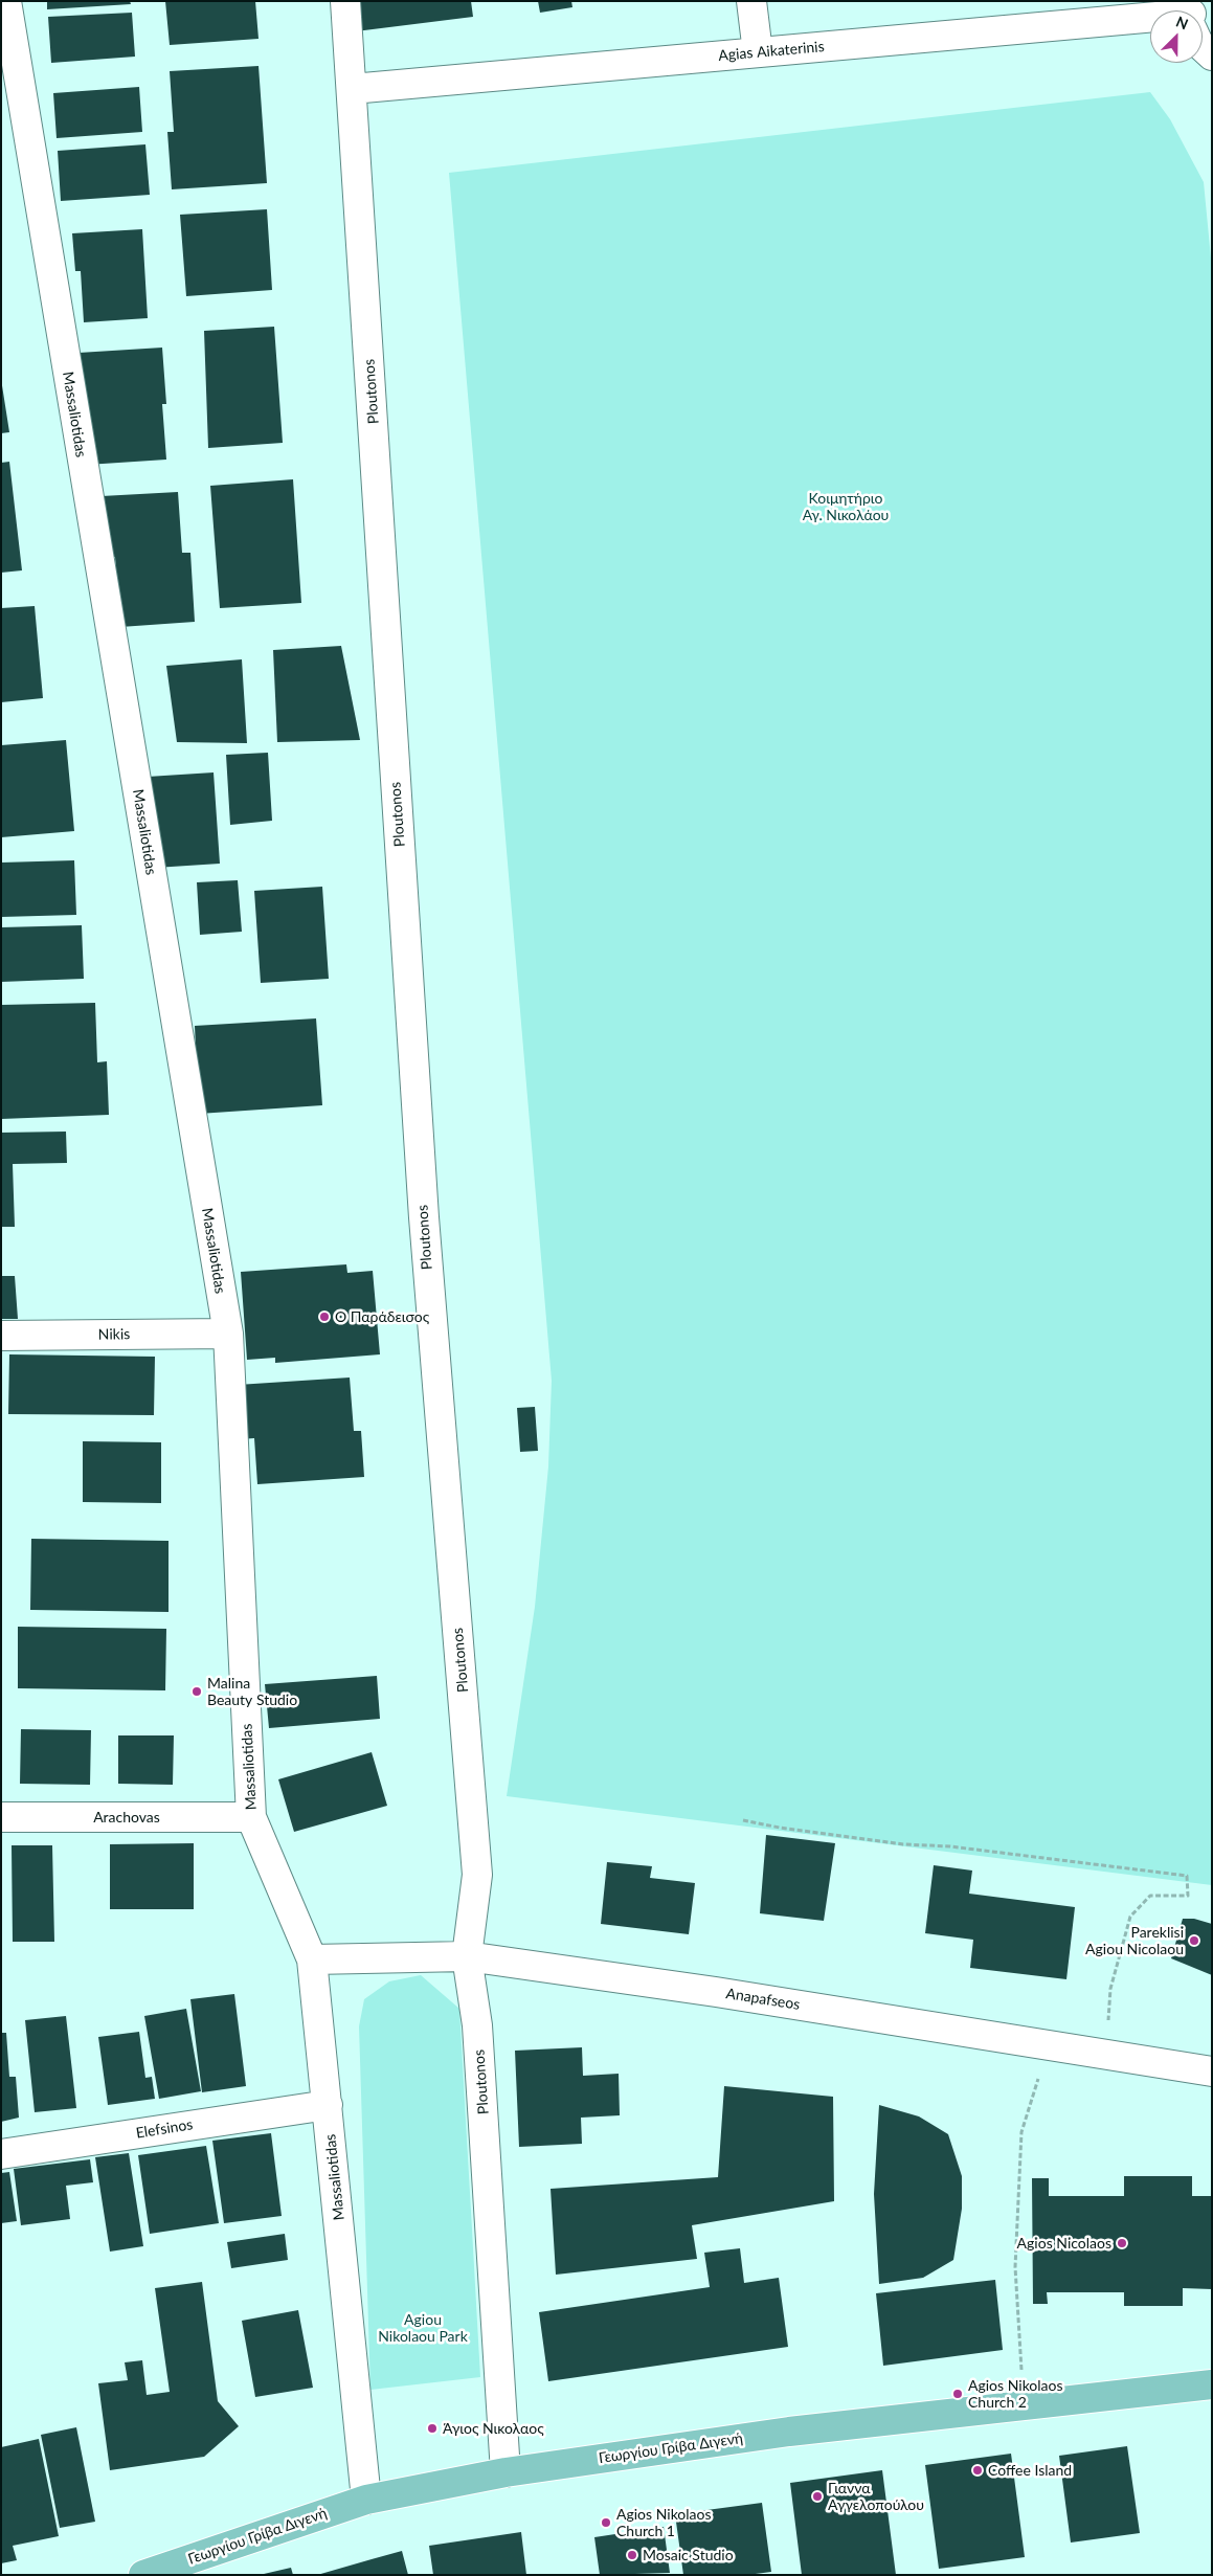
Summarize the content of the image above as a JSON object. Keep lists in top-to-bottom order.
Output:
{
  "streets": {
    "main road": ["Γεωργίου Γρίβα Διγενή"],
    "street": [
      "Agias Aikaterinis",
      "Ploutonos",
      "Massaliotidas",
      "Nikis",
      "Arachovas",
      "Anapafseos",
      "Elefsinos"
    ]
  },
  "crossings": [
    ["Agias Aikaterinis", "Ploutonos"],
    ["Ploutonos", "Anapafseos"],
    ["Ploutonos", "Γεωργίου Γρίβα Διγενή"],
    ["Massaliotidas", "Nikis"],
    ["Massaliotidas", "Arachovas"],
    ["Massaliotidas", "Anapafseos"],
    ["Massaliotidas", "Elefsinos"],
    ["Massaliotidas", "Γεωργίου Γρίβα Διγενή"]
  ],
  "parks": ["Κοιμητήριο Αγ. Νικολάου", "Agiou Nikolaou Park"],
  "places": [
    "Ο Παράδεισος",
    "Malina Beauty Studio",
    "Pareklisi Agiou Nicolaou",
    "Agios Nicolaos",
    "Agios Nikolaos Church 2",
    "Άγιος Νικολαος",
    "Coffee Island",
    "Γιαννα Αγγελοπούλου",
    "Agios Nikolaos Church 1",
    "Mosaic Studio"
  ],
  "north": "top right"
}
